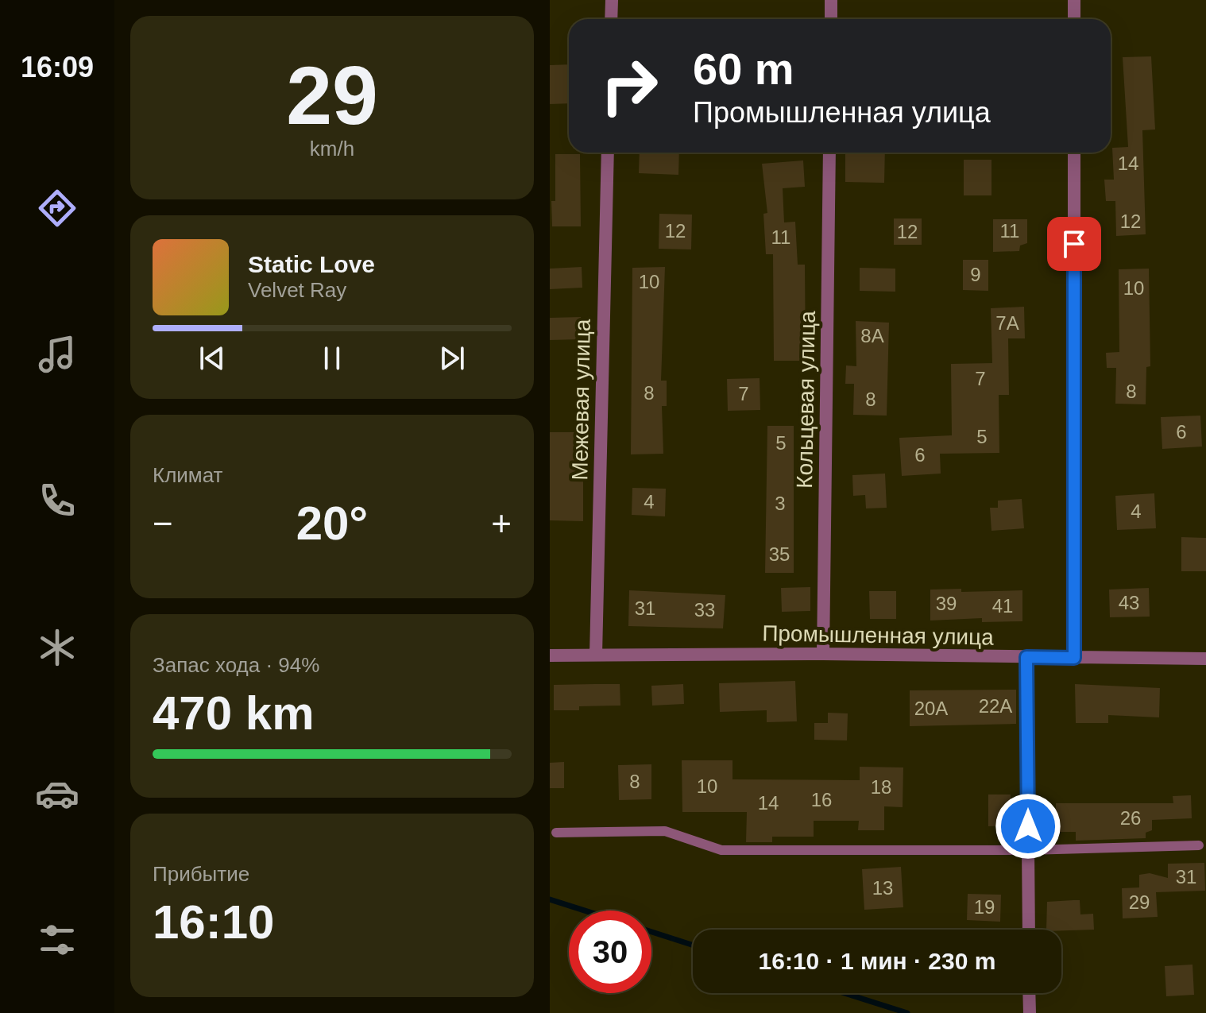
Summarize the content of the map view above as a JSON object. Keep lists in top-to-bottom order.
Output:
{
  "streets": {
    "street": ["Межевая улица", "Кольцевая улица", "Промышленная улица"]
  },
  "crossings": [
    ["Межевая улица", "Промышленная улица"],
    ["Кольцевая улица", "Промышленная улица"]
  ],
  "house_numbers": [
    "14",
    "12",
    "12",
    "11",
    "12",
    "11",
    "9",
    "10",
    "10",
    "7А",
    "8А",
    "7",
    "8",
    "8",
    "7",
    "8",
    "6",
    "5",
    "5",
    "6",
    "4",
    "3",
    "4",
    "35",
    "43",
    "39",
    "41",
    "31",
    "33",
    "22А",
    "20А",
    "8",
    "10",
    "18",
    "16",
    "14",
    "26",
    "31",
    "13",
    "29",
    "19"
  ],
  "page": {
    "tabs": "16:09",
    "tile": [
      ["29", "km/h"],
      "Климат",
      ["Запас хода · 94%", "470 km"],
      ["Прибытие", "16:10"]
    ],
    "turn": ["60 m", "Промышленная улица"],
    "song": ["Static Love", "Velvet Ray"],
    "heat": ["−", "20°", "+"],
    "limit": "30",
    "trip": "16:10 · 1 мин · 230 m"
  }
}
